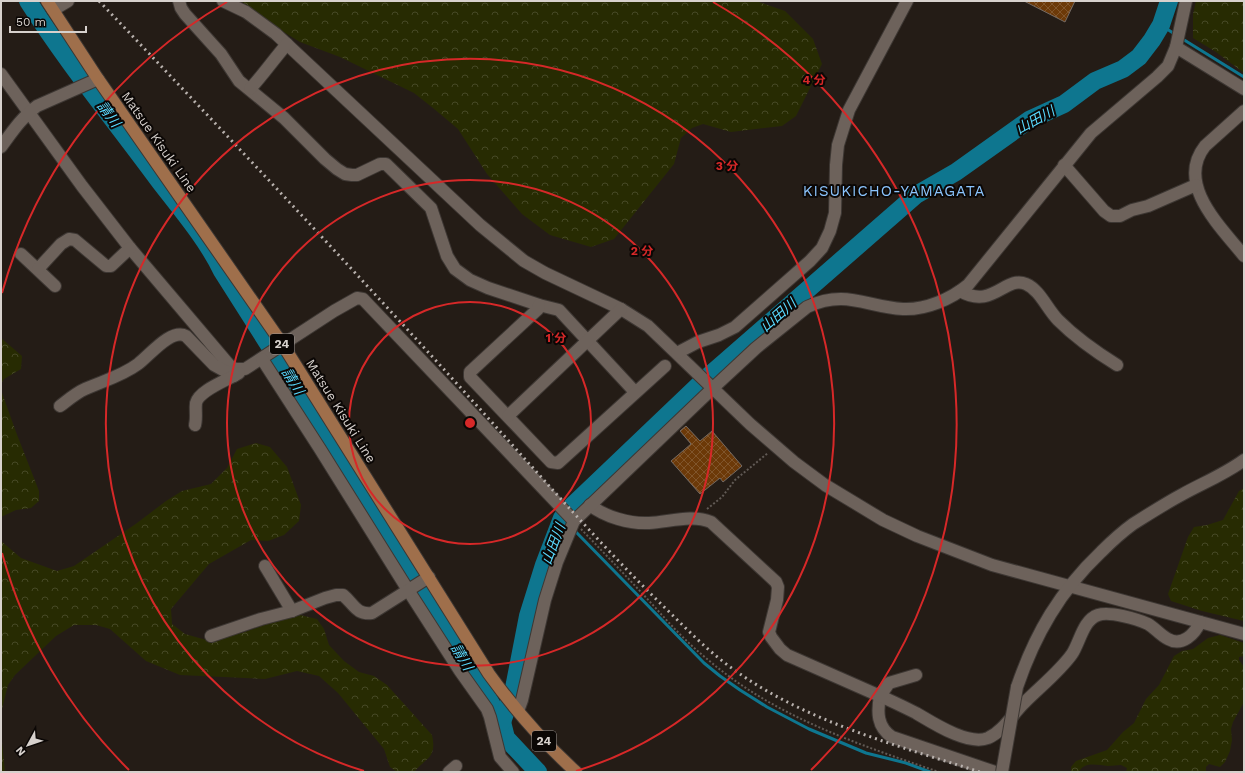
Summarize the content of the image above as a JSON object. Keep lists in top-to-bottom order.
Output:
{
  "streets": {
    "main road": ["Matsue Kisuki Line", "24"]
  },
  "districts": ["KISUKICHO-YAMAGATA"],
  "water": ["請川", "山田川"],
  "scale_bar": "50 m",
  "north": "bottom left",
  "rings": [
    "4 分",
    "3 分",
    "2 分",
    "1 分"
  ]
}
